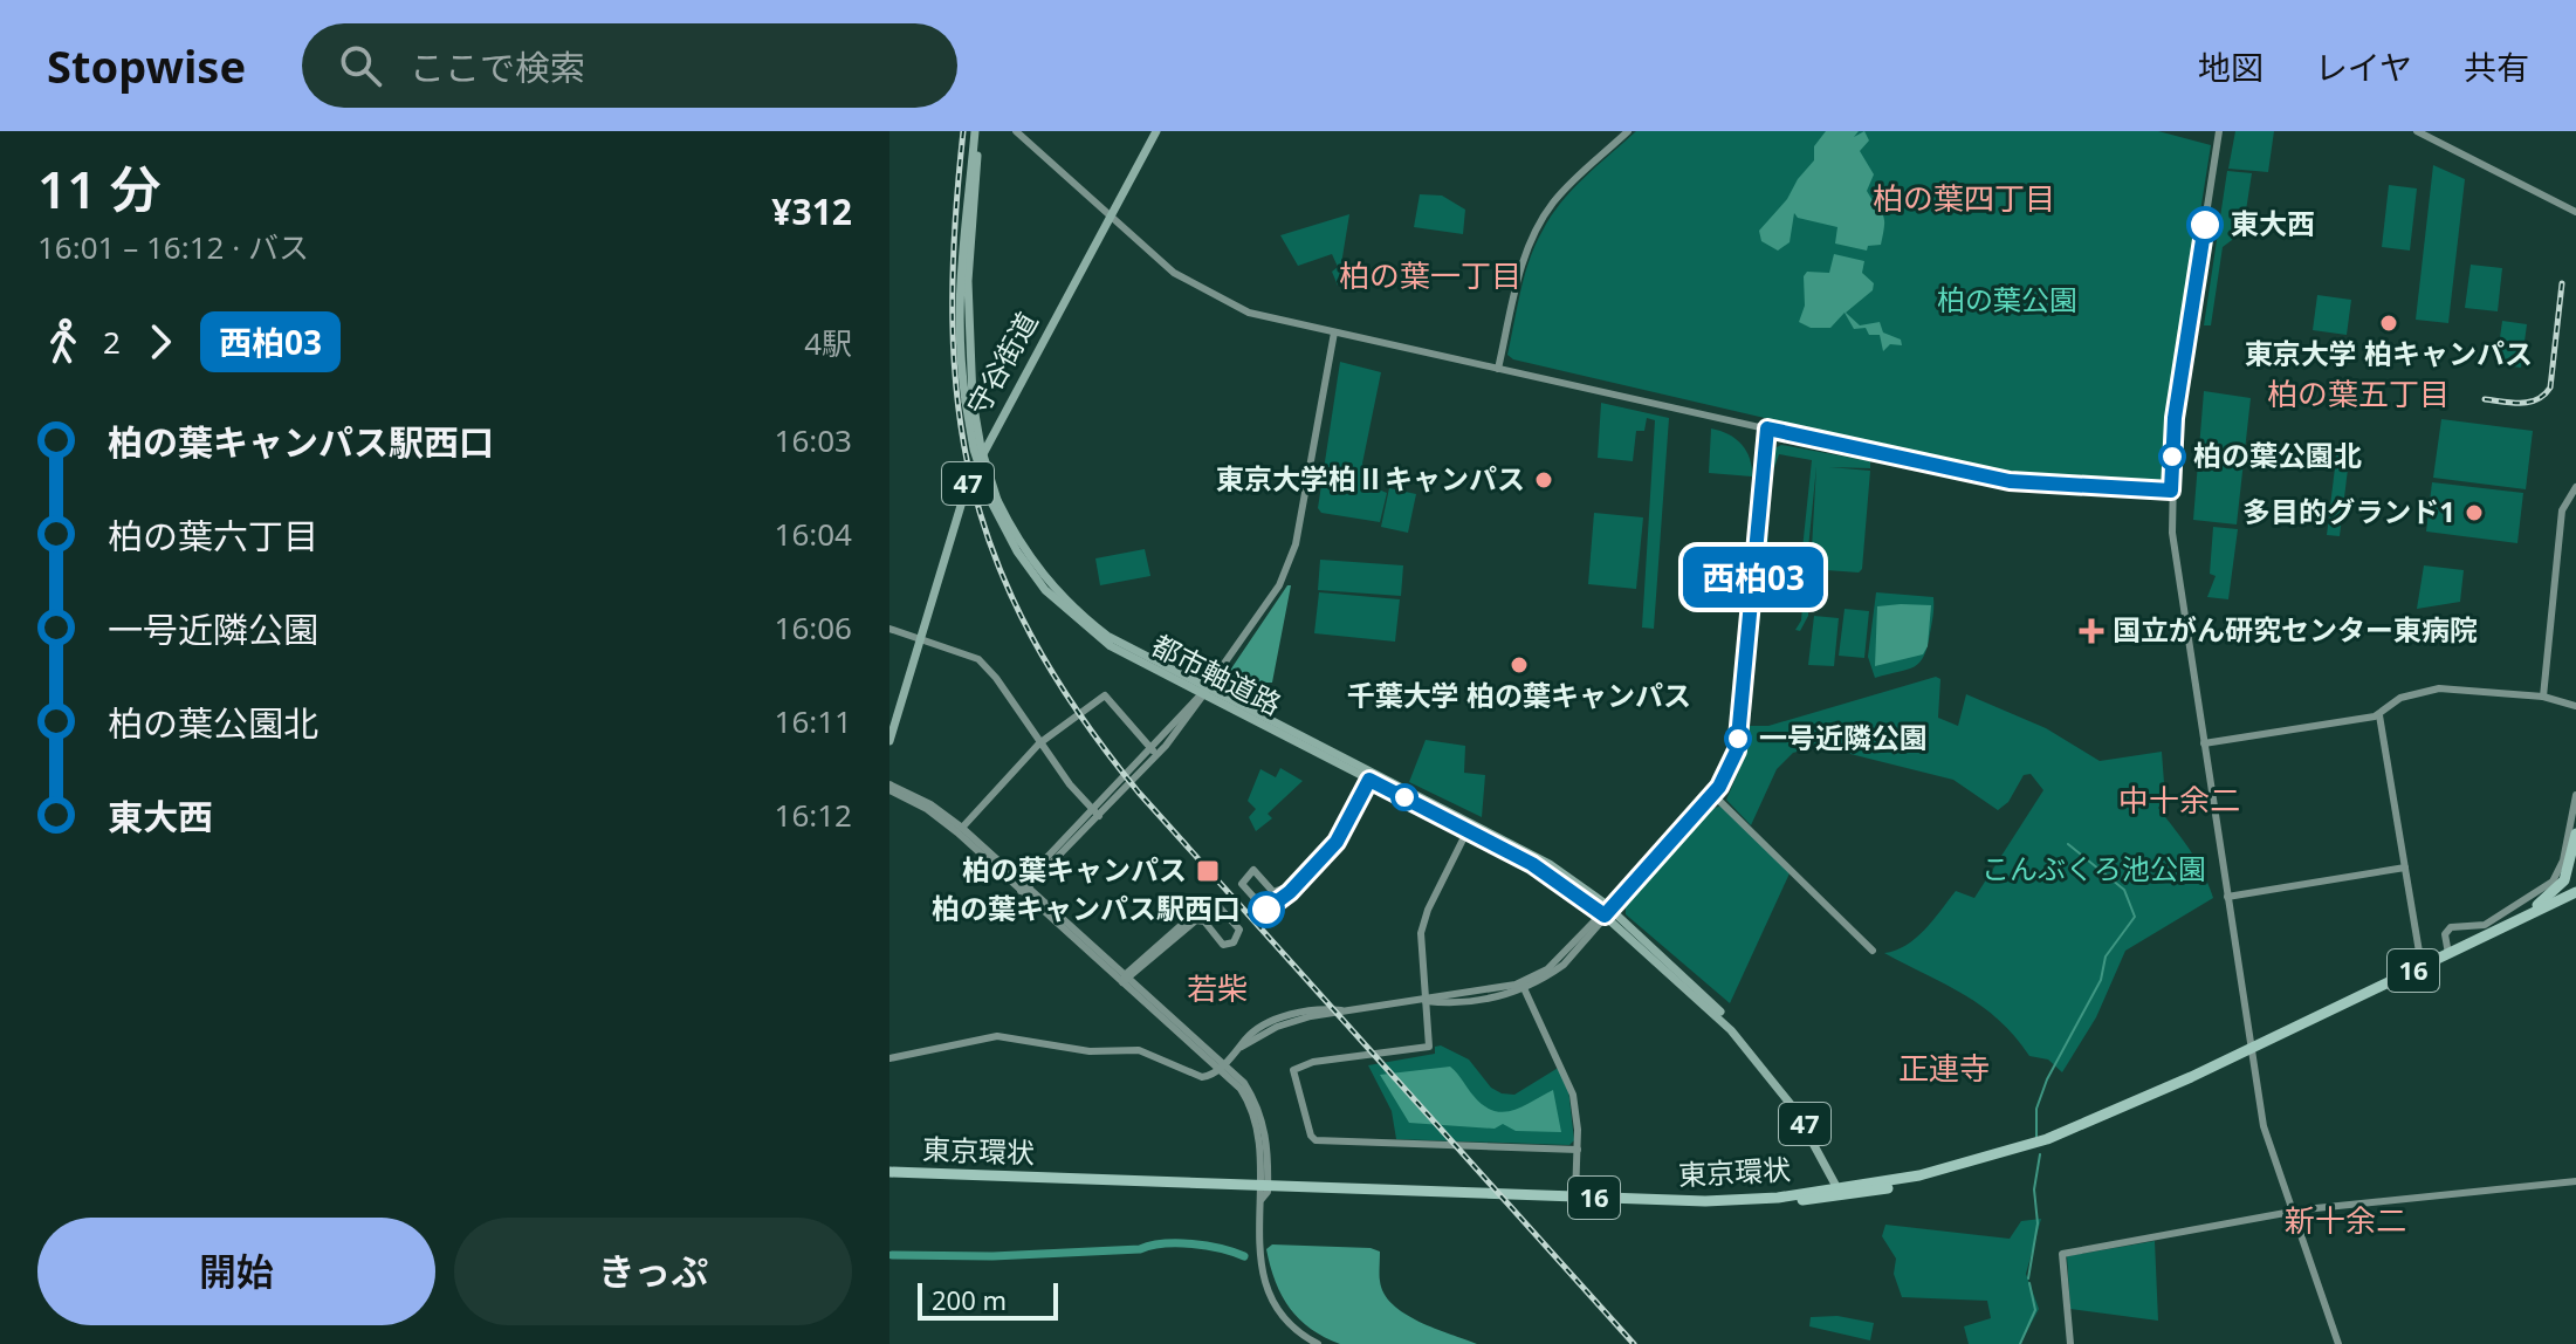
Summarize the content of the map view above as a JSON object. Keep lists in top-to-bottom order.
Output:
{
  "streets": {
    "highway": ["16", "東京環状"],
    "main road": ["守谷街道", "47", "都市軸道路"]
  },
  "crossings": [
    ["都市軸道路", "東京環状"]
  ],
  "districts": [
    "柏の葉四丁目",
    "柏の葉一丁目",
    "柏の葉五丁目",
    "中十余二",
    "若柴",
    "正連寺",
    "新十余二"
  ],
  "parks": ["柏の葉公園", "こんぶくろ池公園"],
  "places": {
    "other": [
      "東大西",
      "東京大学 柏キャンパス",
      "柏の葉公園北",
      "東京大学柏Ⅱキャンパス",
      "多目的グランド1",
      "千葉大学 柏の葉キャンパス",
      "一号近隣公園",
      "柏の葉キャンパス駅西口"
    ],
    "health": ["国立がん研究センター東病院"],
    "transit": ["柏の葉キャンパス"]
  },
  "lines": ["bus line 西柏03"],
  "scale_bar": "200 m",
  "page": {
    "header": "Stopwise",
    "search": "ここで検索",
    "nav": ["地図", "レイヤ", "共有"],
    "heading": ["11 分", "16:01 – 16:12 · バス", "¥312"],
    "on_map": "西柏03",
    "legs": ["2", "西柏03", "4駅"],
    "list": [
      {
        "name": "柏の葉キャンパス駅西口",
        "value": "16:03"
      },
      {
        "name": "柏の葉六丁目",
        "value": "16:04"
      },
      {
        "name": "一号近隣公園",
        "value": "16:06"
      },
      {
        "name": "柏の葉公園北",
        "value": "16:11"
      },
      {
        "name": "東大西",
        "value": "16:12"
      }
    ],
    "buttons": ["開始", "きっぷ"],
    "scale": "200 m"
  }
}
